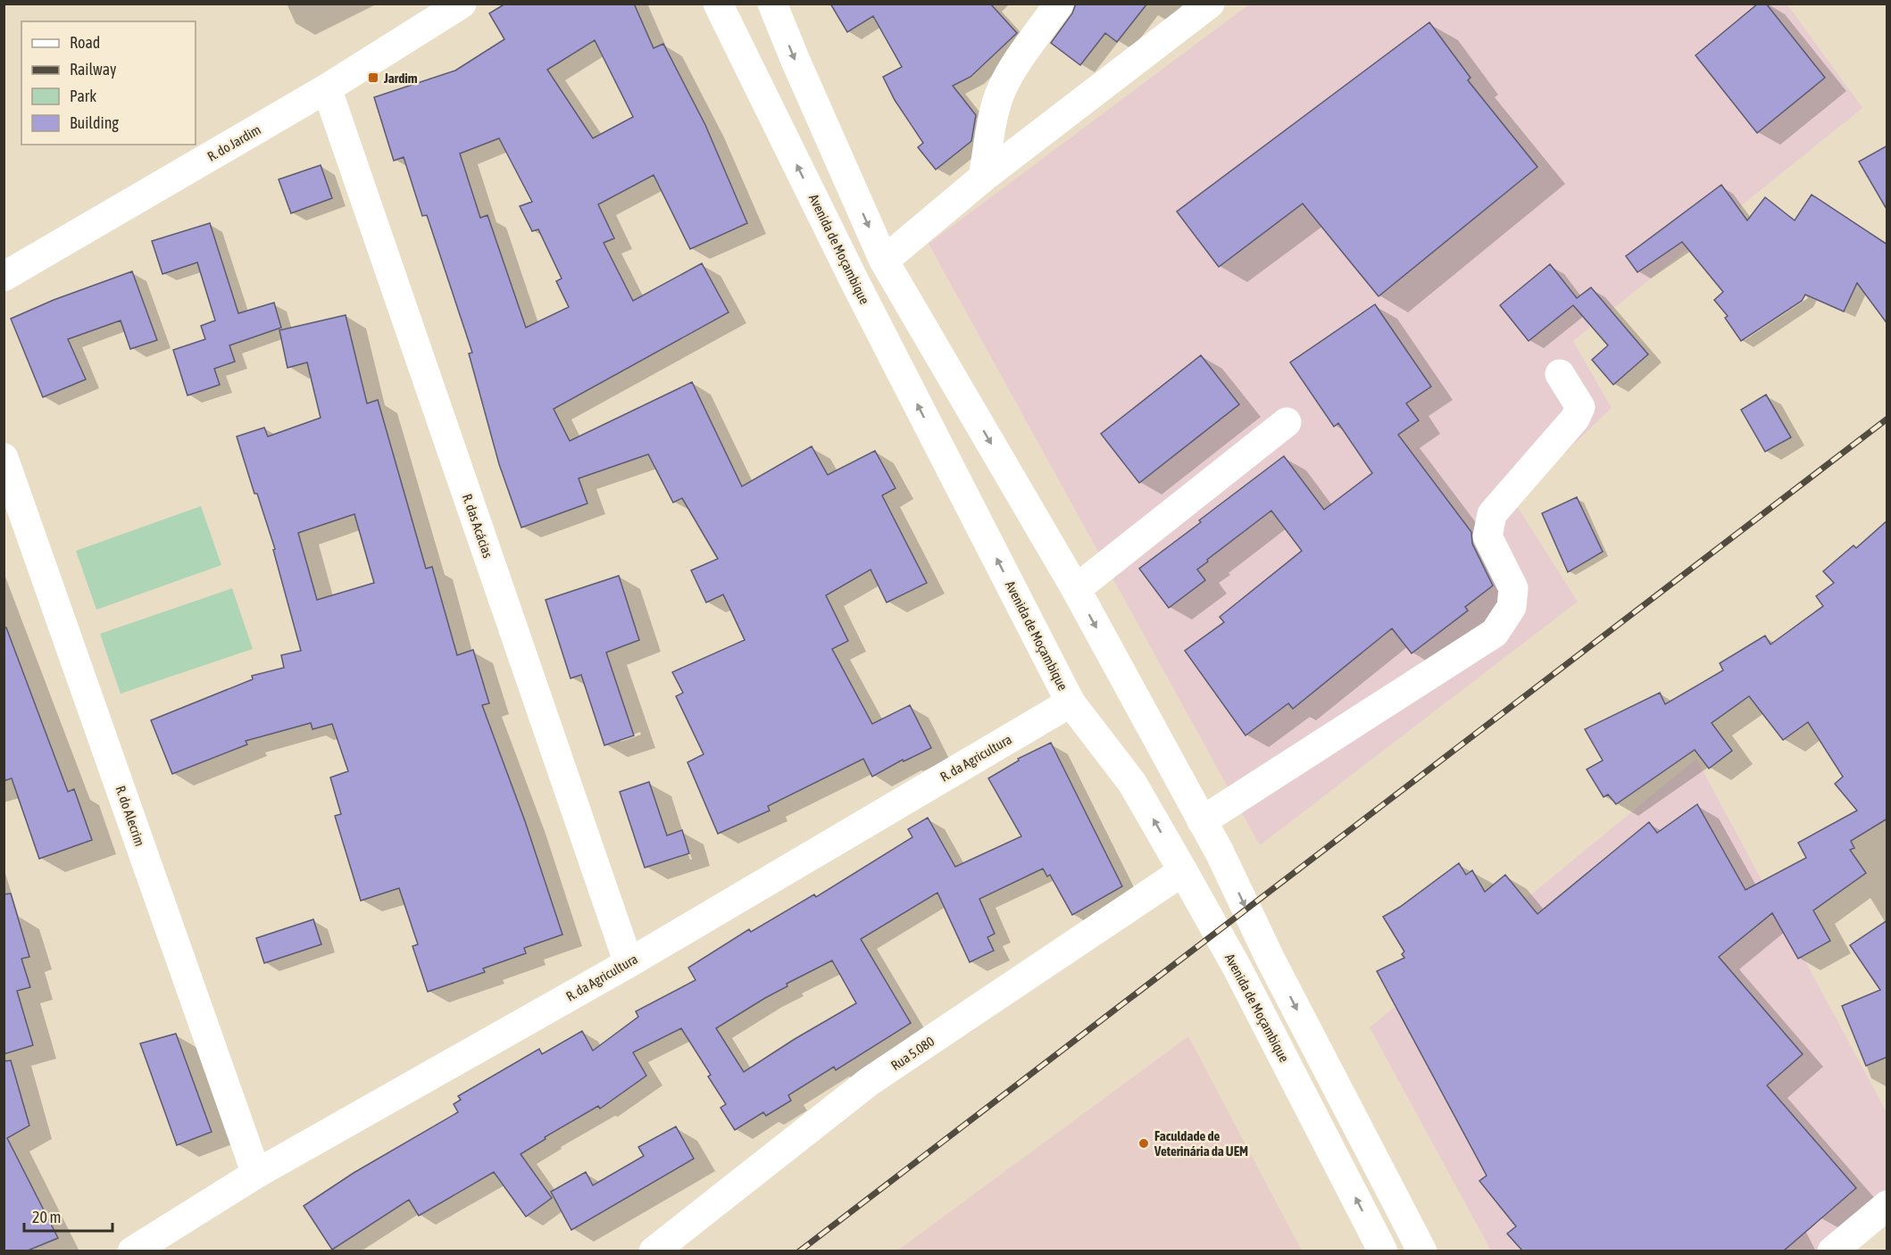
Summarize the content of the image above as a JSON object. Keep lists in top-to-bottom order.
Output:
{
  "streets": {
    "main road": [
      "R. do Jardim",
      "Avenida de Moçambique",
      "R. das Acácias",
      "R. da Agricultura",
      "R. do Alecrim",
      "Rua 5.080"
    ]
  },
  "crossings": [
    ["R. do Jardim", "R. das Acácias"],
    ["Avenida de Moçambique", "R. da Agricultura"],
    ["Avenida de Moçambique", "Rua 5.080"],
    ["R. das Acácias", "R. da Agricultura"],
    ["R. da Agricultura", "R. do Alecrim"]
  ],
  "places": {
    "transit": ["Jardim"],
    "other": ["Faculdade de Veterinária da UEM"]
  },
  "legend": [
    "Road",
    "Railway",
    "Park",
    "Building"
  ],
  "scale_bar": "20 m"
}
